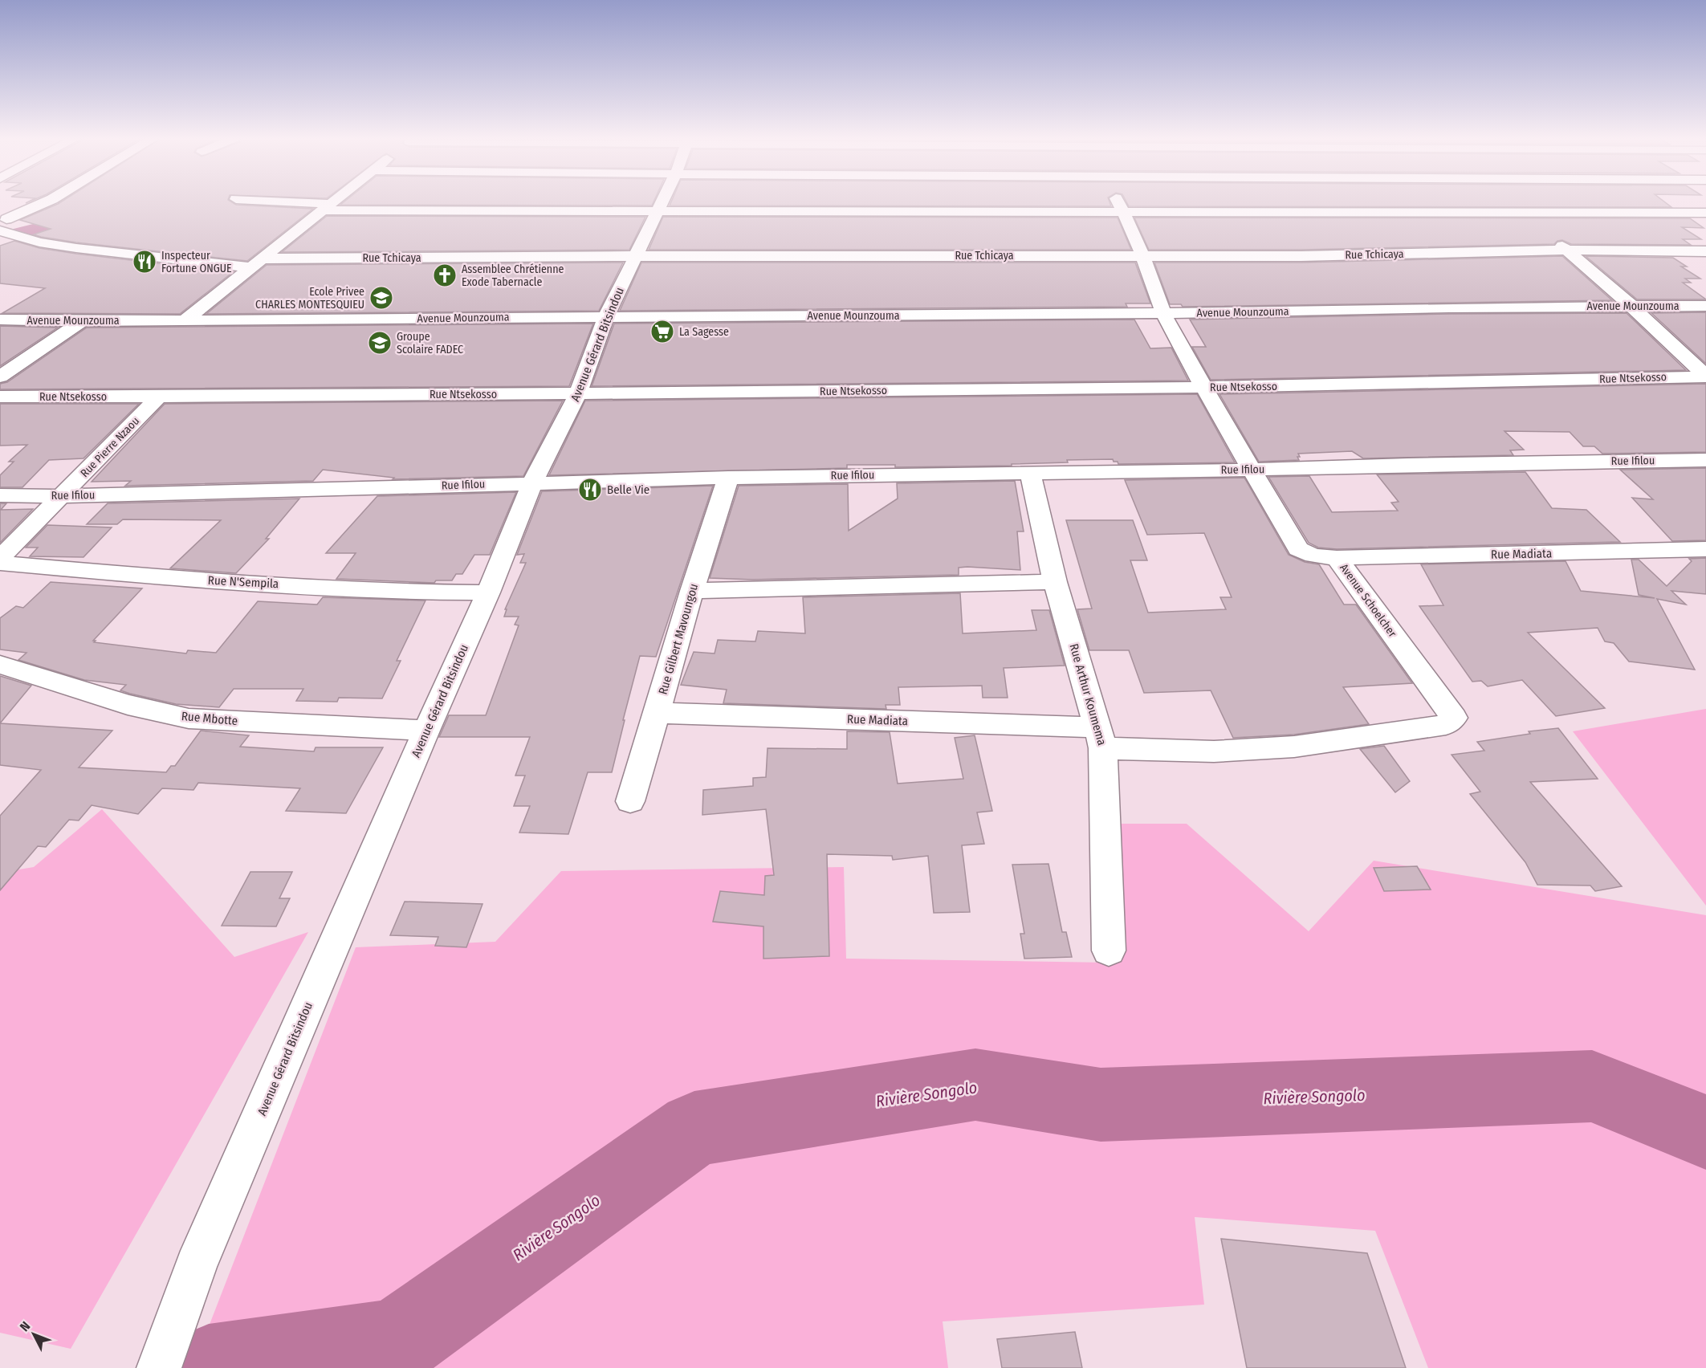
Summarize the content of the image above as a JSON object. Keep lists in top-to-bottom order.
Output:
{
  "streets": {
    "street": [
      "Rue Tchicaya",
      "Avenue Mounzouma",
      "Avenue Gérard Bitsindou",
      "Rue Ntsekosso",
      "Rue Pierre Nzaou",
      "Rue Ifilou",
      "Rue Madiata",
      "Rue N'Sempila",
      "Avenue Schoelcher",
      "Rue Gilbert Mavoungou",
      "Rue Arthur Koumema",
      "Rue Mbotte"
    ]
  },
  "crossings": [
    ["Rue Tchicaya", "Avenue Gérard Bitsindou"],
    ["Rue Tchicaya", "Avenue Schoelcher"],
    ["Avenue Mounzouma", "Avenue Gérard Bitsindou"],
    ["Avenue Mounzouma", "Avenue Schoelcher"],
    ["Avenue Gérard Bitsindou", "Rue Ntsekosso"],
    ["Avenue Gérard Bitsindou", "Rue Ifilou"],
    ["Avenue Gérard Bitsindou", "Rue N'Sempila"],
    ["Avenue Gérard Bitsindou", "Rue Mbotte"],
    ["Rue Ntsekosso", "Rue Pierre Nzaou"],
    ["Rue Ntsekosso", "Avenue Schoelcher"],
    ["Rue Pierre Nzaou", "Rue Ifilou"],
    ["Rue Ifilou", "Avenue Schoelcher"],
    ["Rue Ifilou", "Rue Gilbert Mavoungou"],
    ["Rue Ifilou", "Rue Arthur Koumema"],
    ["Rue Madiata", "Avenue Schoelcher"],
    ["Rue Madiata", "Rue Gilbert Mavoungou"],
    ["Rue Madiata", "Rue Arthur Koumema"]
  ],
  "water": ["Rivière Songolo"],
  "places": {
    "restaurant": ["Inspecteur Fortune ONGUE", "Belle Vie"],
    "church": ["Assemblee Chrétienne Exode Tabernacle"],
    "school or university": ["Ecole Privee CHARLES MONTESQUIEU", "Groupe Scolaire FADEC"],
    "supermarket": ["La Sagesse"]
  },
  "north": "top left"
}
